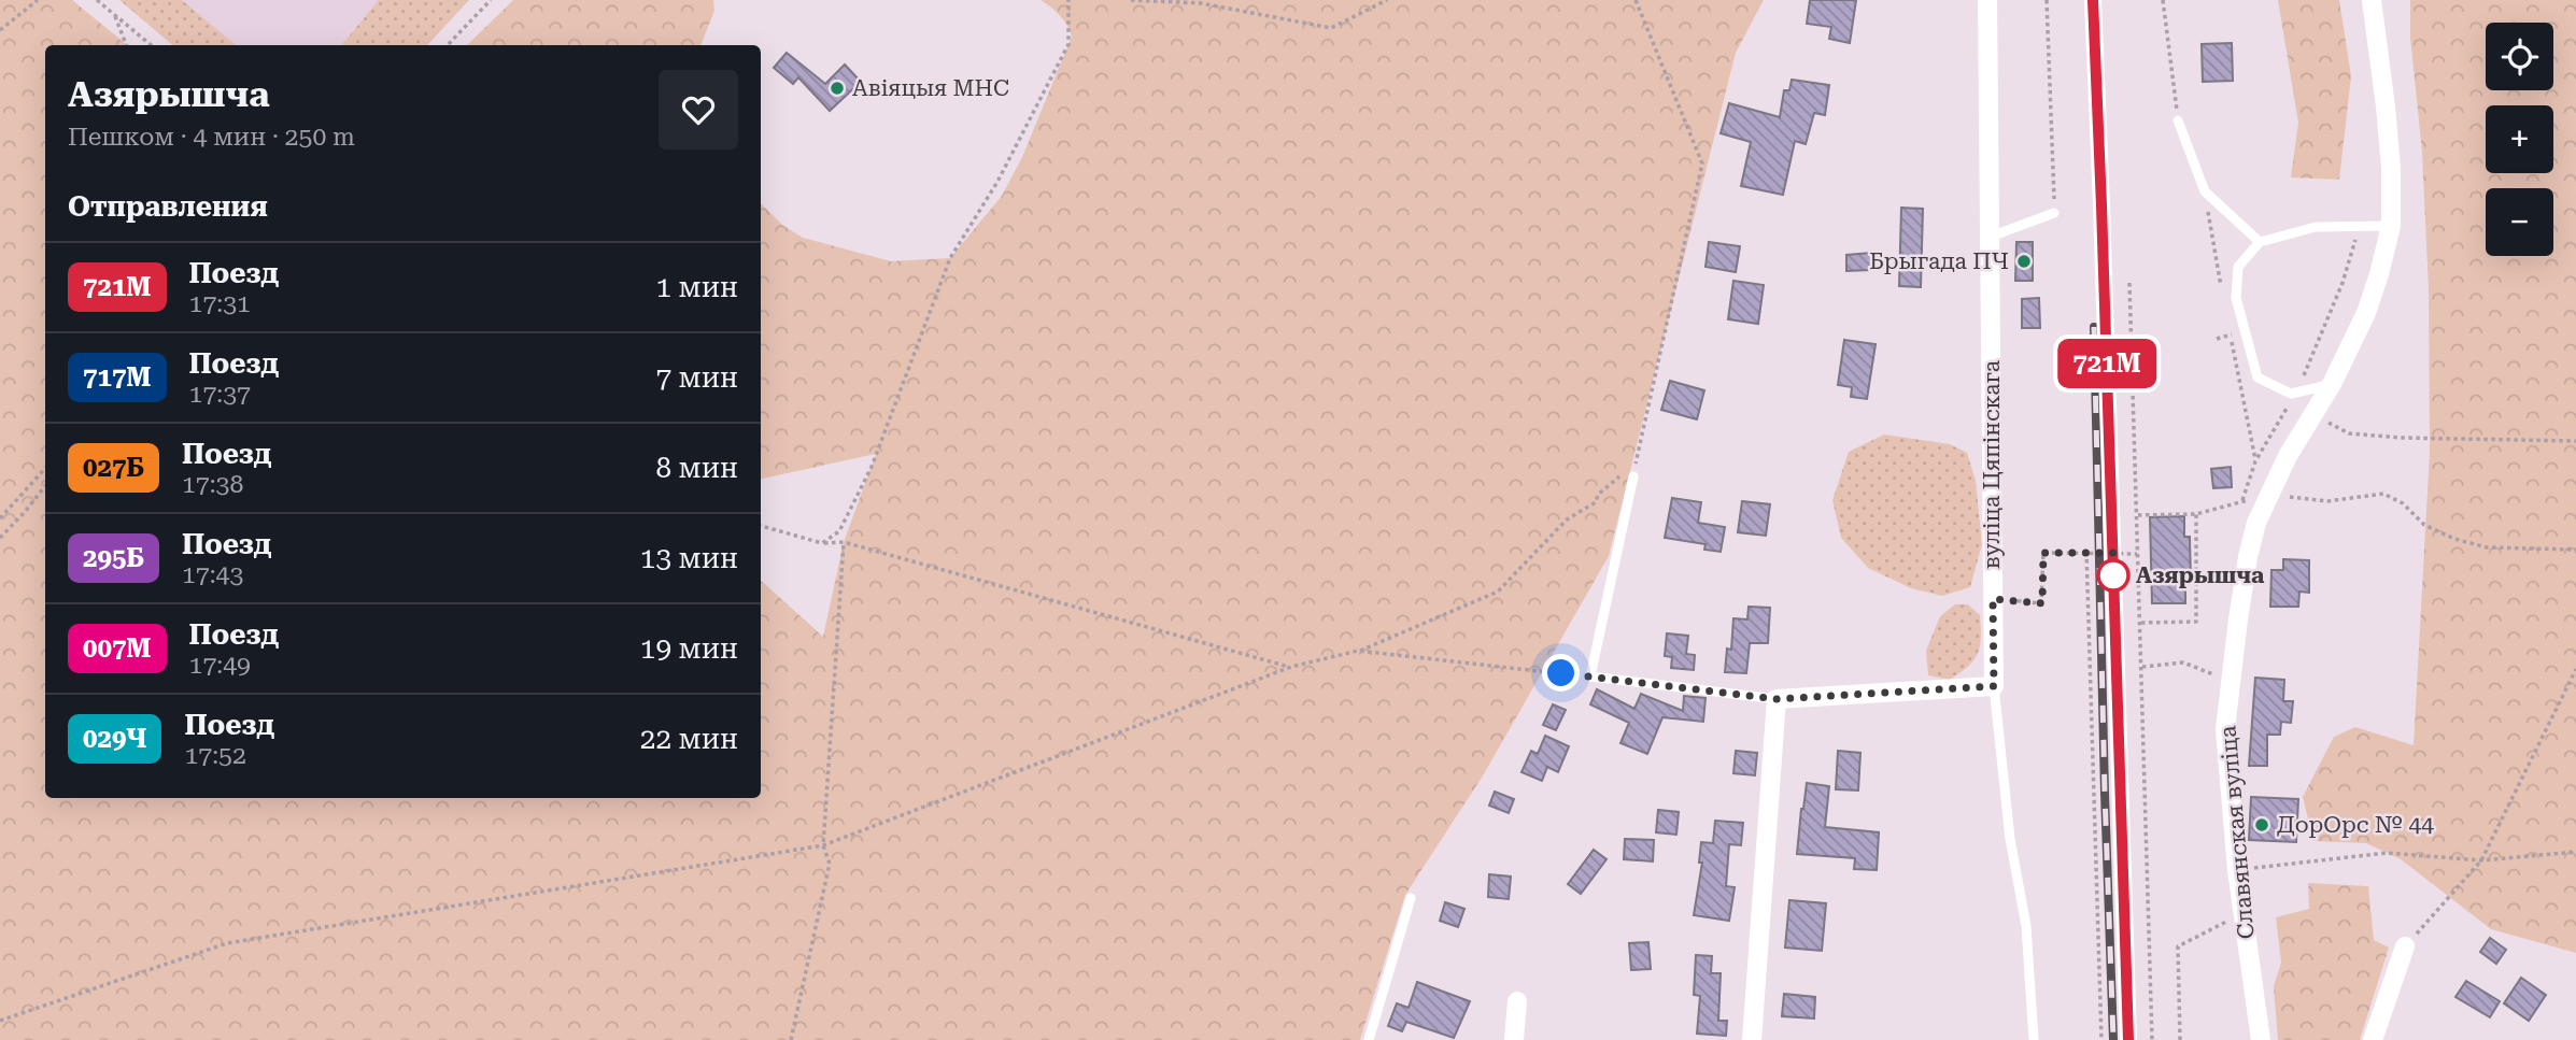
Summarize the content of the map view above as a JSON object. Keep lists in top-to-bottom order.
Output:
{
  "streets": {
    "street": ["вуліца Цяпінскага", "Славянская вуліца"]
  },
  "places": [
    "Авіяцыя МНС",
    "Брыгада ПЧ",
    "Азярышча",
    "ДорОрс № 44"
  ],
  "page": {
    "on_map": "721М",
    "map_buttons": ["+", "−"],
    "heading": [
      ["Азярышча", "Пешком · 4 мин · 250 m"],
      "Отправления"
    ],
    "list": [
      {
        "mark": "721М",
        "name": "Поезд",
        "note": "17:31",
        "value": "1 мин"
      },
      {
        "mark": "717М",
        "name": "Поезд",
        "note": "17:37",
        "value": "7 мин"
      },
      {
        "mark": "027Б",
        "name": "Поезд",
        "note": "17:38",
        "value": "8 мин"
      },
      {
        "mark": "295Б",
        "name": "Поезд",
        "note": "17:43",
        "value": "13 мин"
      },
      {
        "mark": "007М",
        "name": "Поезд",
        "note": "17:49",
        "value": "19 мин"
      },
      {
        "mark": "029Ч",
        "name": "Поезд",
        "note": "17:52",
        "value": "22 мин"
      }
    ]
  }
}
